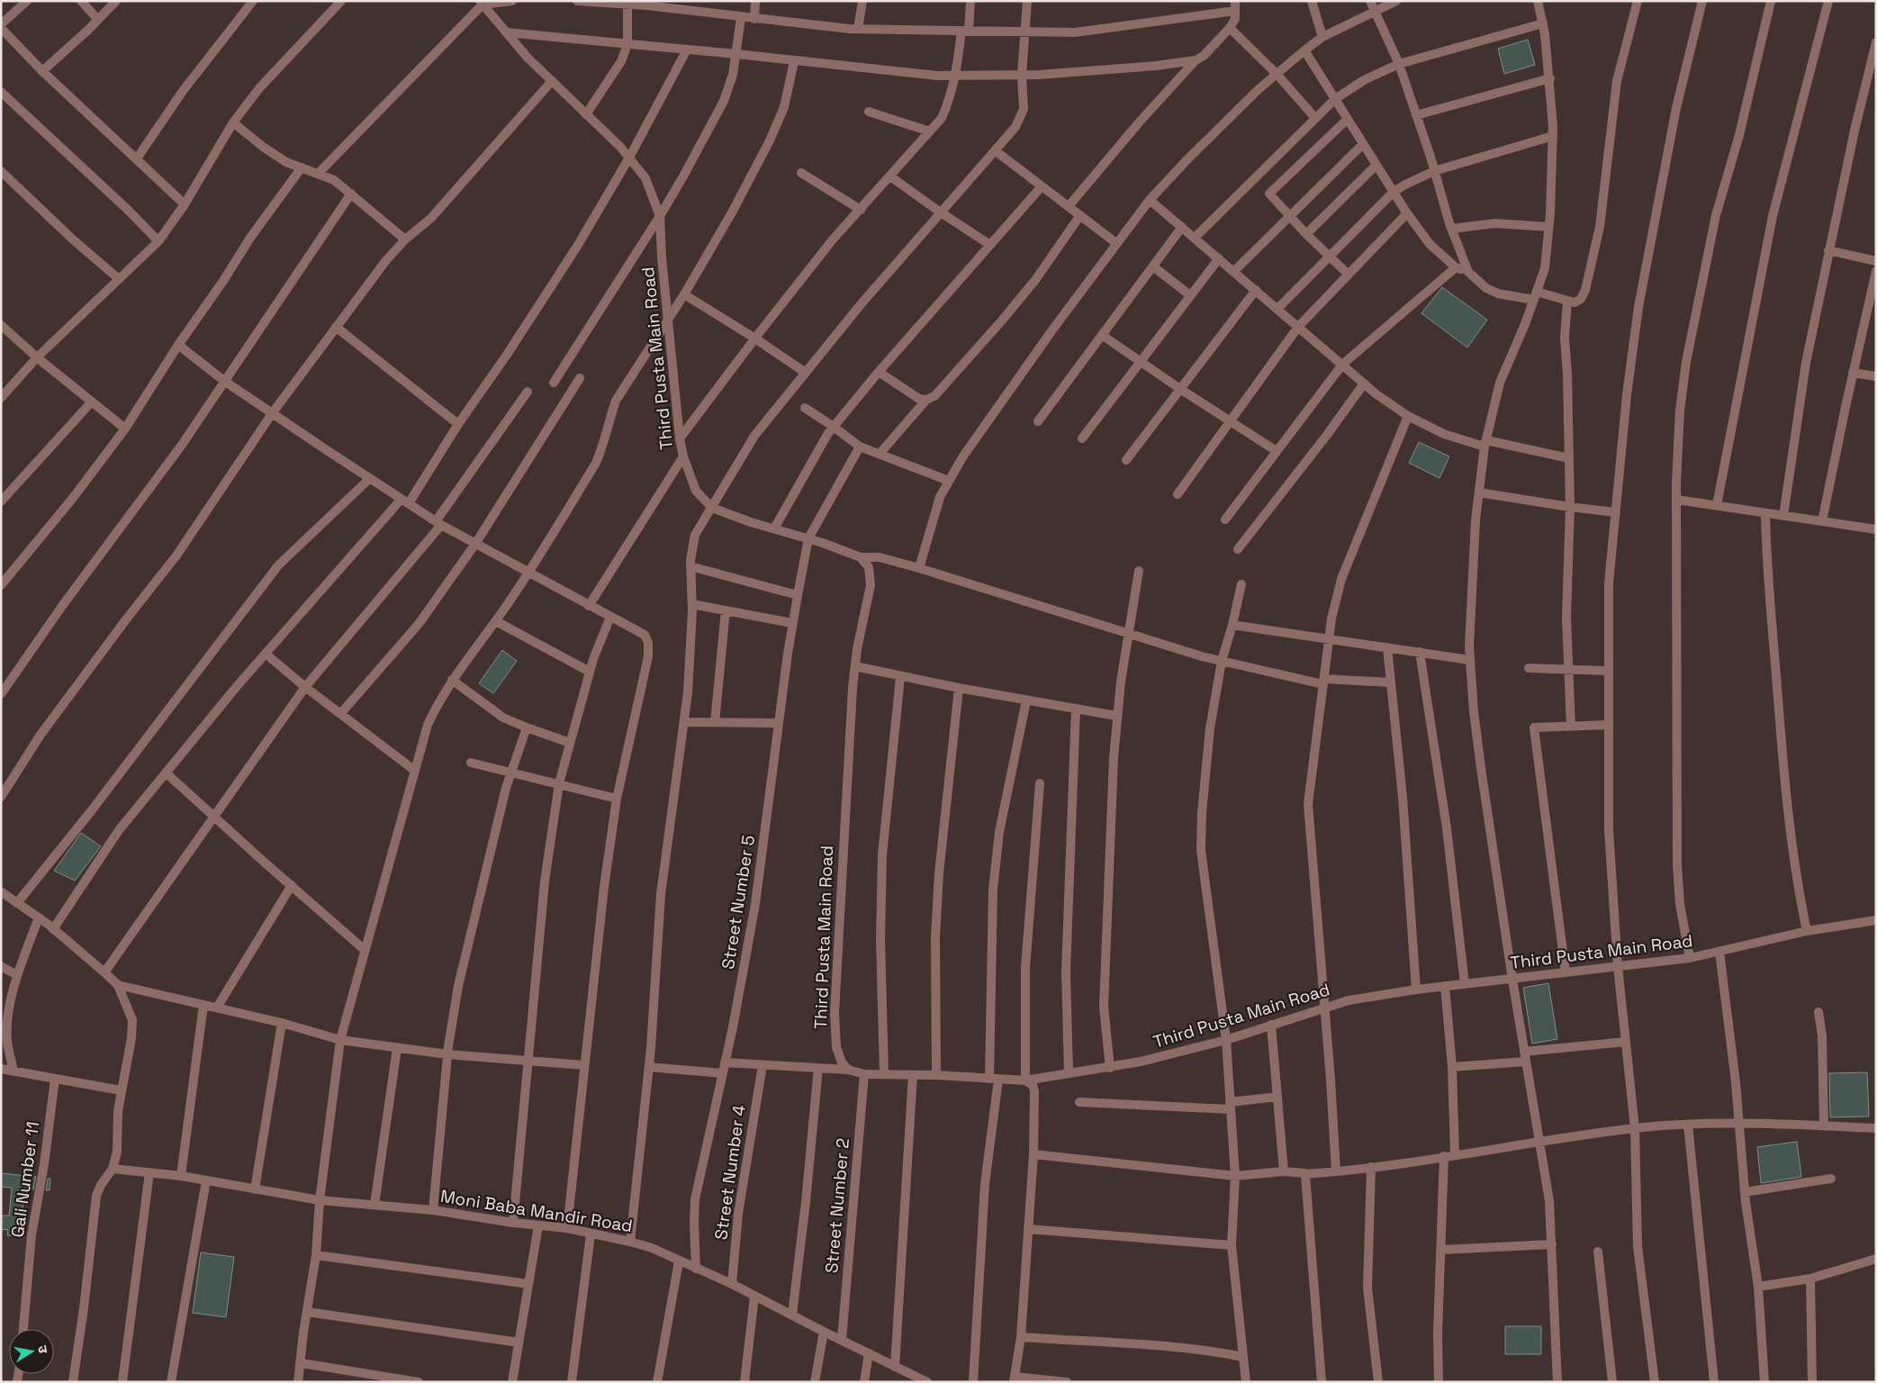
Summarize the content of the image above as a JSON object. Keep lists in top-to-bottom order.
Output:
{
  "streets": {
    "street": [
      "Third Pusta Main Road",
      "Street Number 5",
      "Street Number 4",
      "Gali Number 11",
      "Street Number 2",
      "Moni Baba Mandir Road"
    ]
  },
  "crossings": [
    ["Third Pusta Main Road", "Street Number 5"],
    ["Third Pusta Main Road", "Street Number 2"],
    ["Street Number 5", "Moni Baba Mandir Road"],
    ["Street Number 4", "Moni Baba Mandir Road"],
    ["Street Number 2", "Moni Baba Mandir Road"]
  ],
  "north": "right"
}
